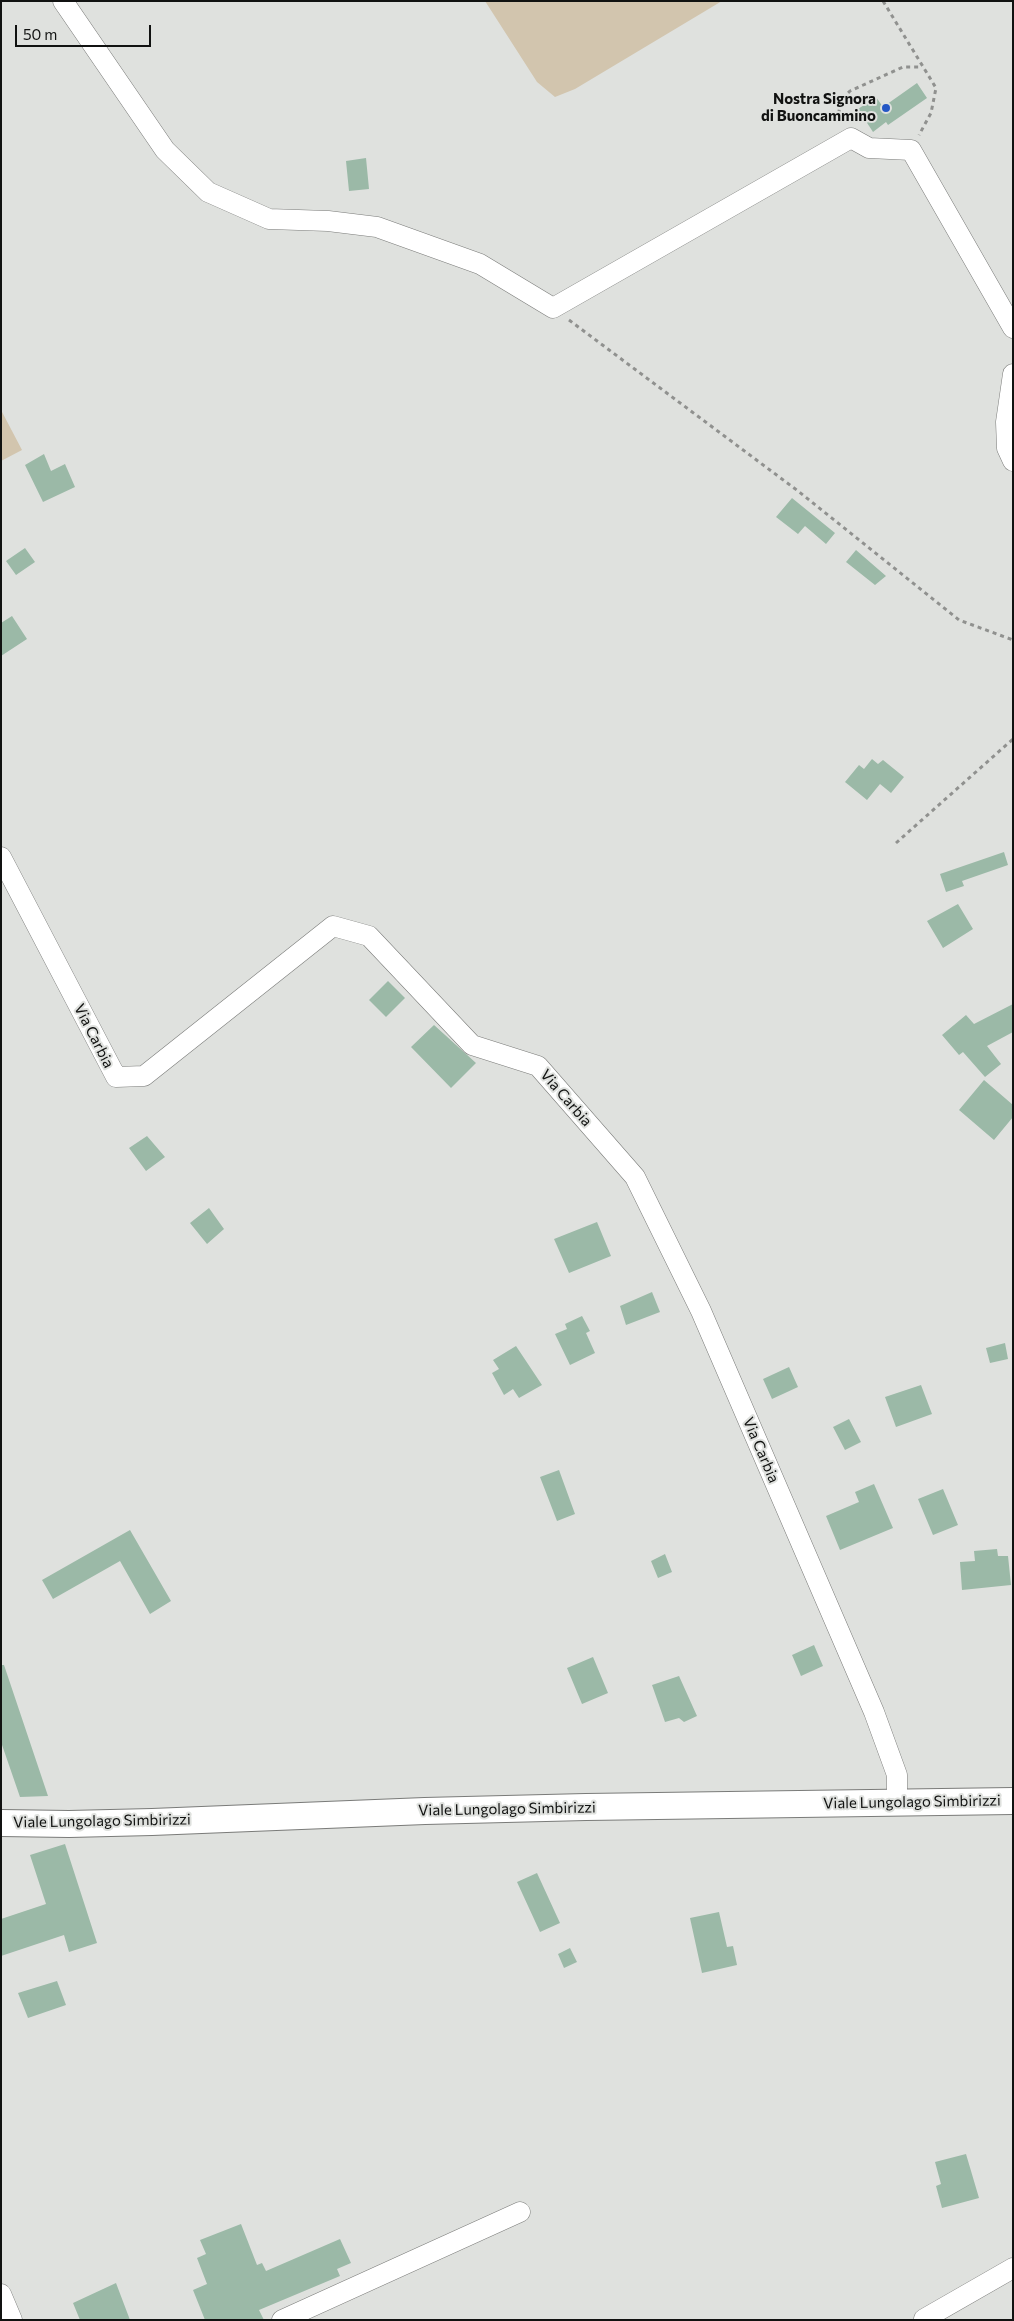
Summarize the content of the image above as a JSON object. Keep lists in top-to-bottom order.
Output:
{
  "streets": {
    "main road": ["Viale Lungolago Simbirizzi"],
    "street": ["Via Carbia"]
  },
  "crossings": [
    ["Via Carbia", "Viale Lungolago Simbirizzi"]
  ],
  "places": ["Nostra Signora di Buoncammino"],
  "scale_bar": "50 m"
}
